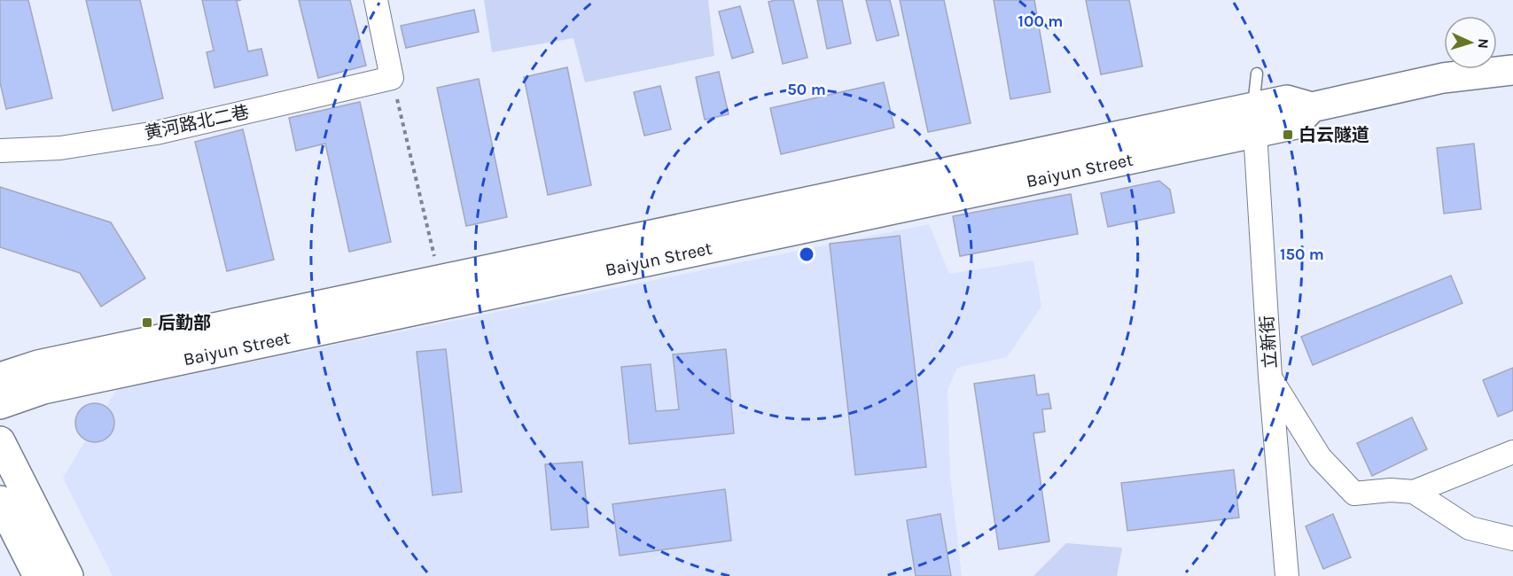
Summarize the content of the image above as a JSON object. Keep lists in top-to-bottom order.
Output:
{
  "streets": {
    "main road": ["Baiyun Street"],
    "street": ["黄河路北二巷", "立新街"]
  },
  "crossings": [
    ["Baiyun Street", "立新街"]
  ],
  "places": {
    "transit": ["白云隧道", "后勤部"]
  },
  "north": "right",
  "rings": ["100 m", "50 m", "150 m"]
}
